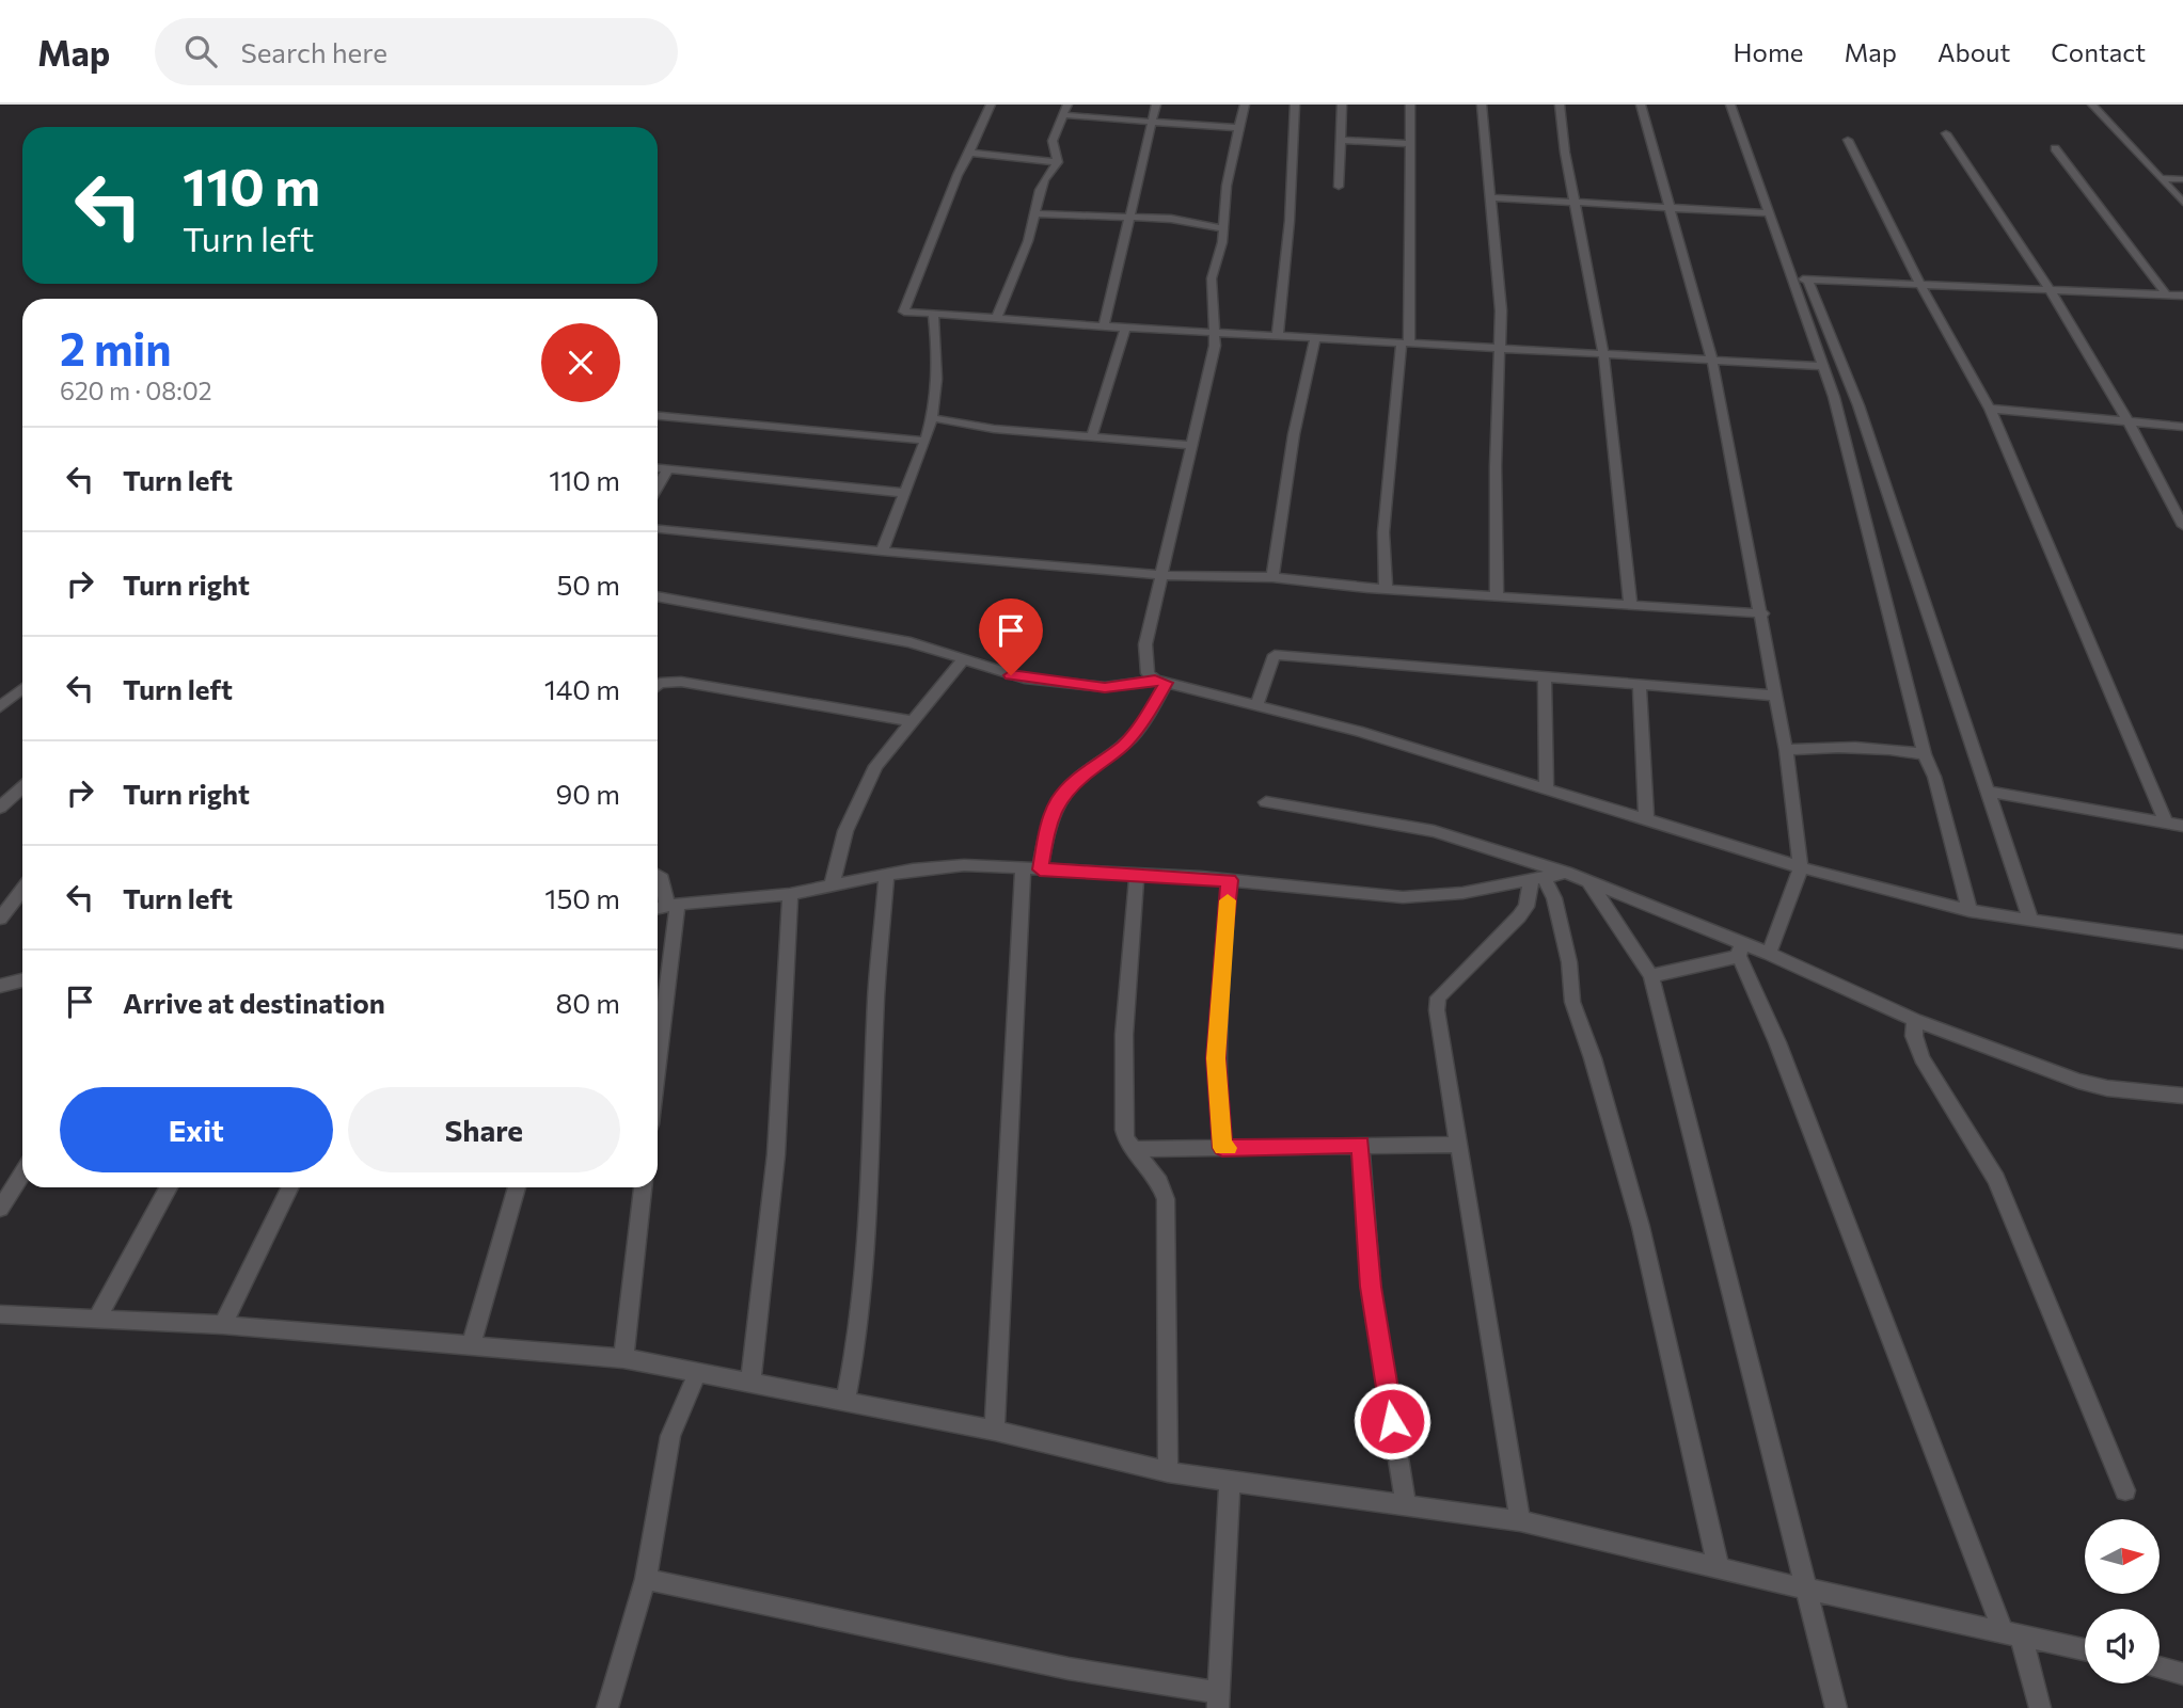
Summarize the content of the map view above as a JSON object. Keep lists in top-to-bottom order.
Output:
{
  "north": "right",
  "page": {
    "header": "Map",
    "search": "Search here",
    "nav": [
      "Home",
      "Map",
      "About",
      "Contact"
    ],
    "turn": ["110 m", "Turn left"],
    "heading": ["2 min", "620 m · 08:02"],
    "list": [
      {
        "name": "Turn left",
        "value": "110 m"
      },
      {
        "name": "Turn right",
        "value": "50 m"
      },
      {
        "name": "Turn left",
        "value": "140 m"
      },
      {
        "name": "Turn right",
        "value": "90 m"
      },
      {
        "name": "Turn left",
        "value": "150 m"
      },
      {
        "name": "Arrive at destination",
        "value": "80 m"
      }
    ],
    "buttons": ["Exit", "Share"]
  }
}
